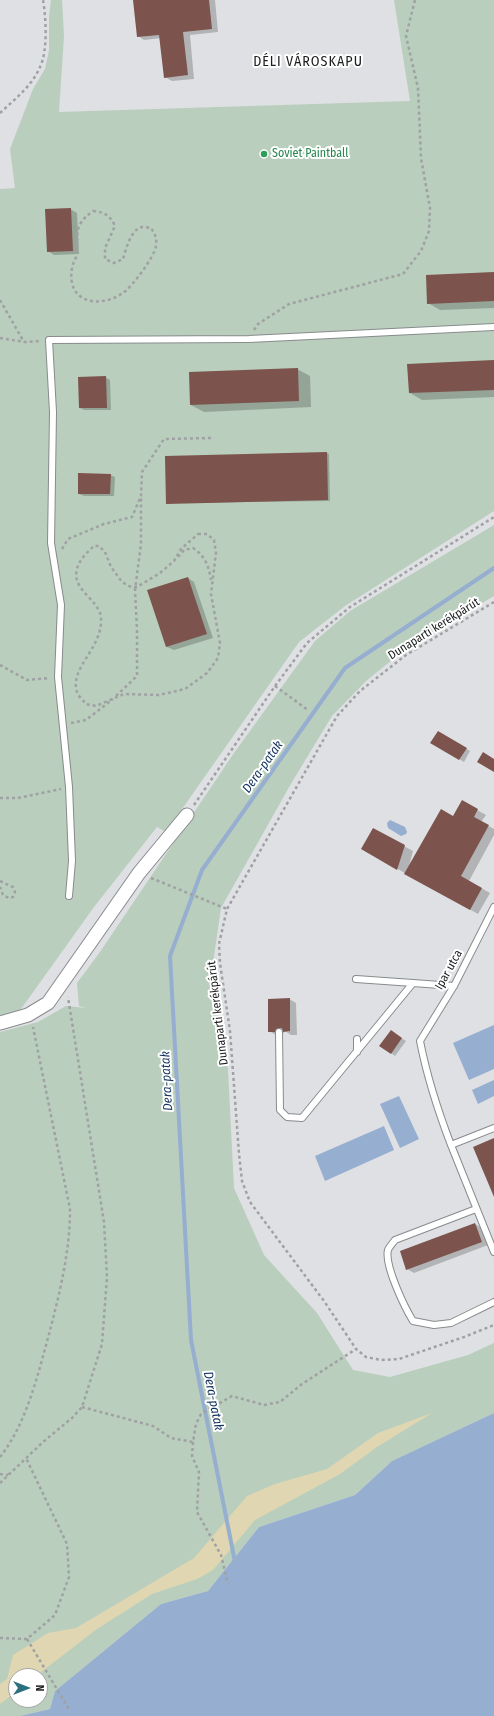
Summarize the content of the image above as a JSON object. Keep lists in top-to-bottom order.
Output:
{
  "streets": {
    "lane": ["Ipar utca"],
    "path": ["Dunaparti kerékpárút"]
  },
  "districts": ["DÉLI VÁROSKAPU"],
  "water": ["Dera-patak"],
  "places": ["Soviet Paintball"],
  "north": "right"
}
